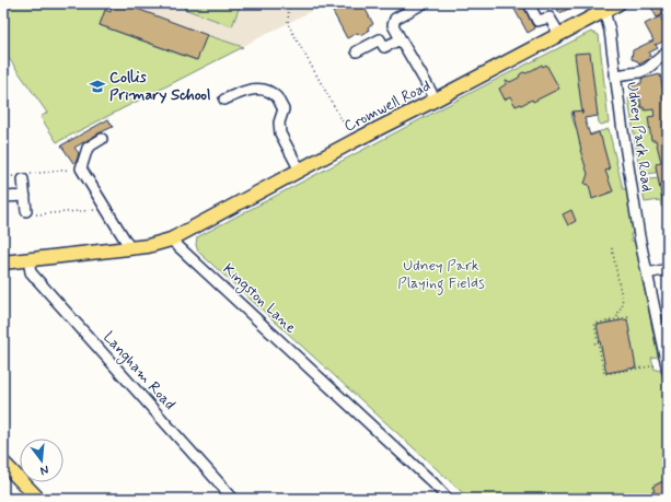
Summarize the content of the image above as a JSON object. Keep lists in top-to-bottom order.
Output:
{
  "streets": {
    "main road": ["Cromwell Road"],
    "street": ["Udney Park Road", "Kingston Lane", "Langham Road"]
  },
  "crossings": [
    ["Cromwell Road", "Udney Park Road"],
    ["Cromwell Road", "Kingston Lane"]
  ],
  "parks": ["Udney Park Playing Fields"],
  "places": {
    "school or university": ["Collis Primary School"]
  },
  "north": "bottom"
}
